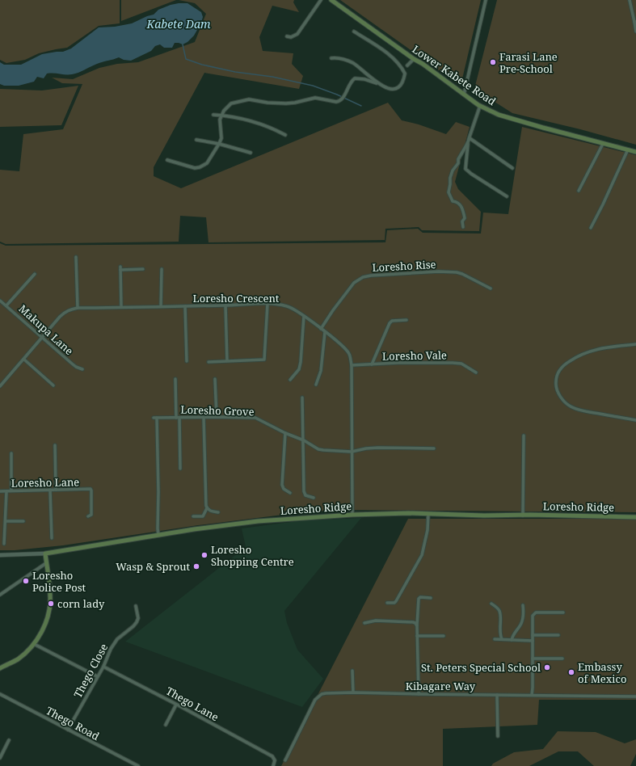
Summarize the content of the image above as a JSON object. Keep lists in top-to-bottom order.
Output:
{
  "streets": {
    "main road": ["Lower Kabete Road", "Loresho Ridge"],
    "street": [
      "Loresho Rise",
      "Loresho Crescent",
      "Makupa Lane",
      "Loresho Vale",
      "Loresho Grove",
      "Loresho Lane",
      "Thego Close",
      "Kibagare Way",
      "Thego Lane",
      "Thego Road"
    ]
  },
  "crossings": [
    ["Loresho Rise", "Loresho Crescent"],
    ["Loresho Crescent", "Makupa Lane"],
    ["Loresho Crescent", "Loresho Vale"],
    ["Loresho Crescent", "Loresho Grove"],
    ["Loresho Crescent", "Loresho Ridge"],
    ["Loresho Grove", "Loresho Ridge"],
    ["Thego Close", "Thego Lane"],
    ["Thego Close", "Thego Road"]
  ],
  "water": ["Kabete Dam"],
  "places": [
    "Farasi Lane Pre-School",
    "Loresho Shopping Centre",
    "Wasp & Sprout",
    "Loresho Police Post",
    "corn lady",
    "St. Peters Special School",
    "Embassy of Mexico"
  ]
}
